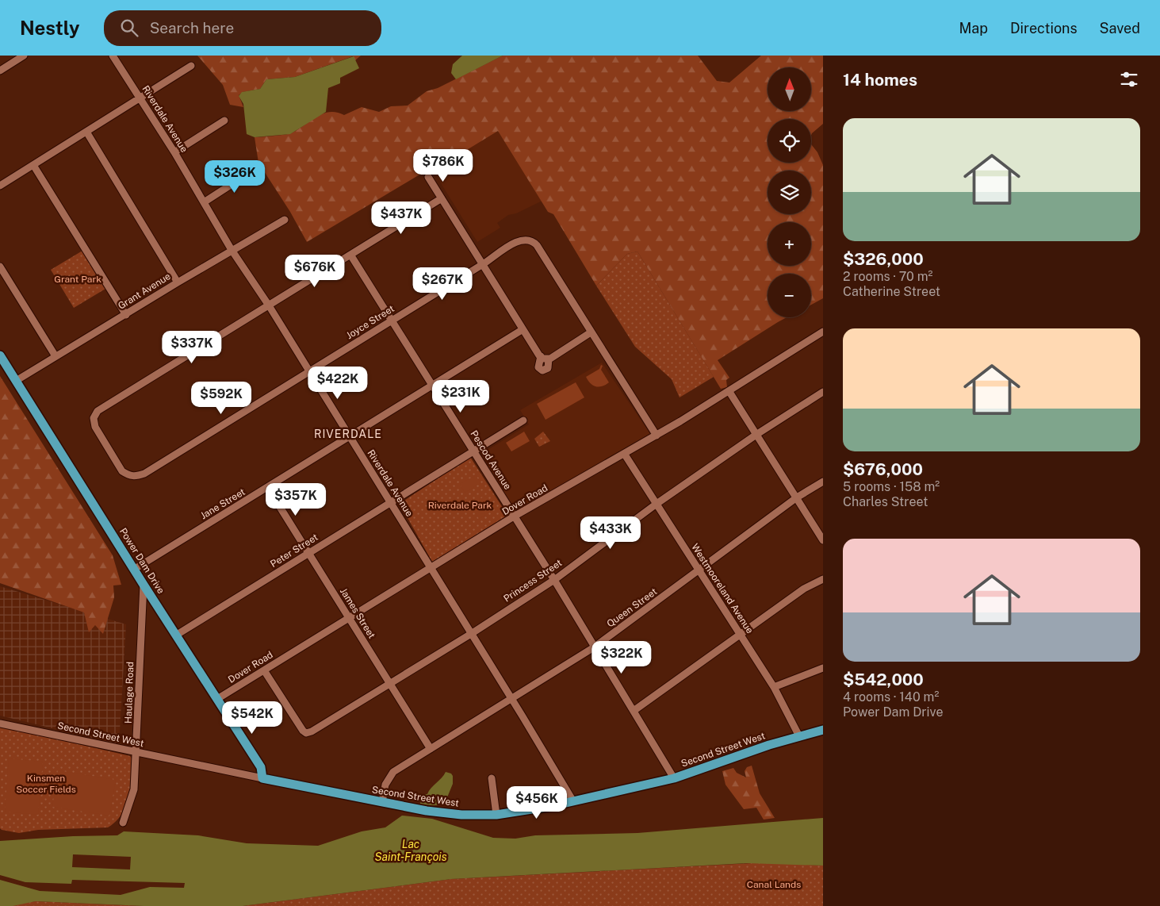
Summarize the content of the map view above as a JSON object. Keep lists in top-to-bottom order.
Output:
{
  "streets": {
    "main road": ["Power Dam Drive", "Second Street West"],
    "street": [
      "Riverdale Avenue",
      "Grant Avenue",
      "Joyce Street",
      "Pescod Avenue",
      "Dover Road",
      "Jane Street",
      "Peter Street",
      "Princess Street",
      "Westmooreland Avenue",
      "Queen Street",
      "James Street",
      "Haulage Road"
    ]
  },
  "crossings": [
    ["Riverdale Avenue", "Grant Avenue"],
    ["Riverdale Avenue", "Joyce Street"],
    ["Riverdale Avenue", "Dover Road"],
    ["Riverdale Avenue", "Jane Street"],
    ["Riverdale Avenue", "Peter Street"],
    ["Riverdale Avenue", "Princess Street"],
    ["Riverdale Avenue", "Queen Street"],
    ["Riverdale Avenue", "Second Street West"],
    ["Grant Avenue", "Power Dam Drive"],
    ["Joyce Street", "Pescod Avenue"],
    ["Joyce Street", "Dover Road"],
    ["Pescod Avenue", "Dover Road"],
    ["Pescod Avenue", "Jane Street"],
    ["Pescod Avenue", "Peter Street"],
    ["Pescod Avenue", "Princess Street"],
    ["Pescod Avenue", "Queen Street"],
    ["Pescod Avenue", "Second Street West"],
    ["Dover Road", "Power Dam Drive"],
    ["Dover Road", "Princess Street"],
    ["Dover Road", "Westmooreland Avenue"],
    ["Dover Road", "James Street"],
    ["Jane Street", "Power Dam Drive"],
    ["Jane Street", "James Street"],
    ["Peter Street", "Power Dam Drive"],
    ["Peter Street", "James Street"],
    ["Power Dam Drive", "Haulage Road"],
    ["Power Dam Drive", "Second Street West"],
    ["Princess Street", "Westmooreland Avenue"],
    ["Princess Street", "James Street"],
    ["Westmooreland Avenue", "Queen Street"],
    ["Westmooreland Avenue", "Second Street West"],
    ["Queen Street", "James Street"],
    ["Queen Street", "Second Street West"],
    ["Haulage Road", "Second Street West"]
  ],
  "districts": ["RIVERDALE"],
  "water": ["Lac Saint-François"],
  "parks": [
    "Grant Park",
    "Riverdale Park",
    "Kinsmen Soccer Fields",
    "Canal Lands"
  ],
  "north": "top",
  "page": {
    "header": "Nestly",
    "search": "Search here",
    "nav": ["Map", "Directions", "Saved"],
    "heading": "14 homes",
    "map_buttons": ["+", "−"],
    "list": [
      {
        "name": "$326,000",
        "note": "2 rooms · 70 m² · Catherine Street"
      },
      {
        "name": "$676,000",
        "note": "5 rooms · 158 m² · Charles Street"
      },
      {
        "name": "$542,000",
        "note": "4 rooms · 140 m² · Power Dam Drive"
      }
    ],
    "price": [
      "$786K",
      "$326K",
      "$437K",
      "$676K",
      "$267K",
      "$337K",
      "$422K",
      "$231K",
      "$592K",
      "$357K",
      "$433K",
      "$322K",
      "$542K",
      "$456K"
    ]
  }
}
